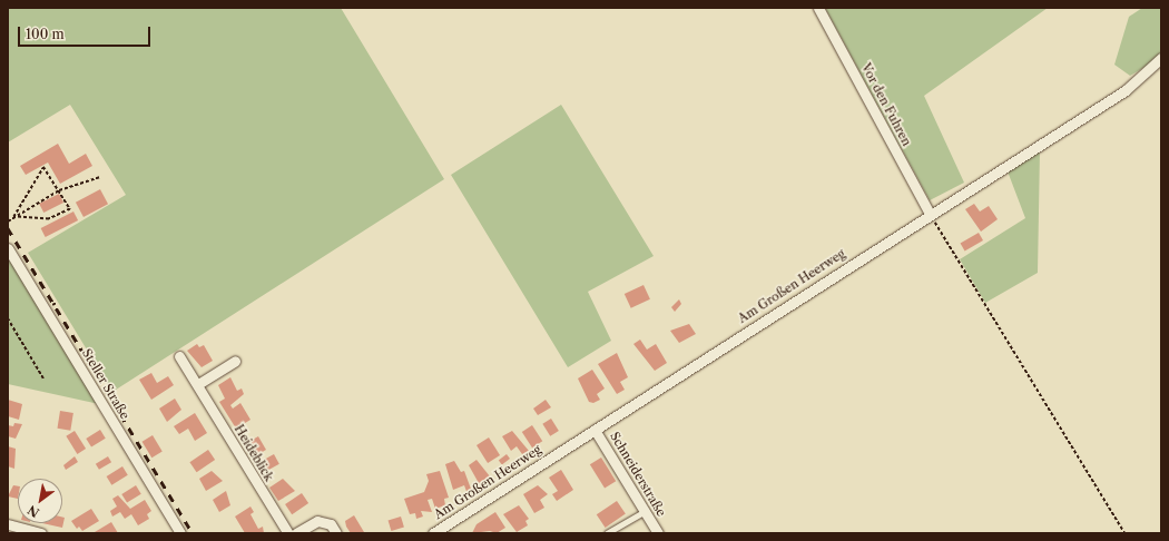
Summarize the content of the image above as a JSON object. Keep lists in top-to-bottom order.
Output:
{
  "streets": {
    "street": [
      "Vor den Fuhren",
      "Am Großen Heerweg",
      "Steller Straße",
      "Heideblick",
      "Schneiderstraße"
    ]
  },
  "crossings": [
    ["Vor den Fuhren", "Am Großen Heerweg"],
    ["Am Großen Heerweg", "Schneiderstraße"]
  ],
  "scale_bar": "100 m",
  "north": "bottom left"
}
